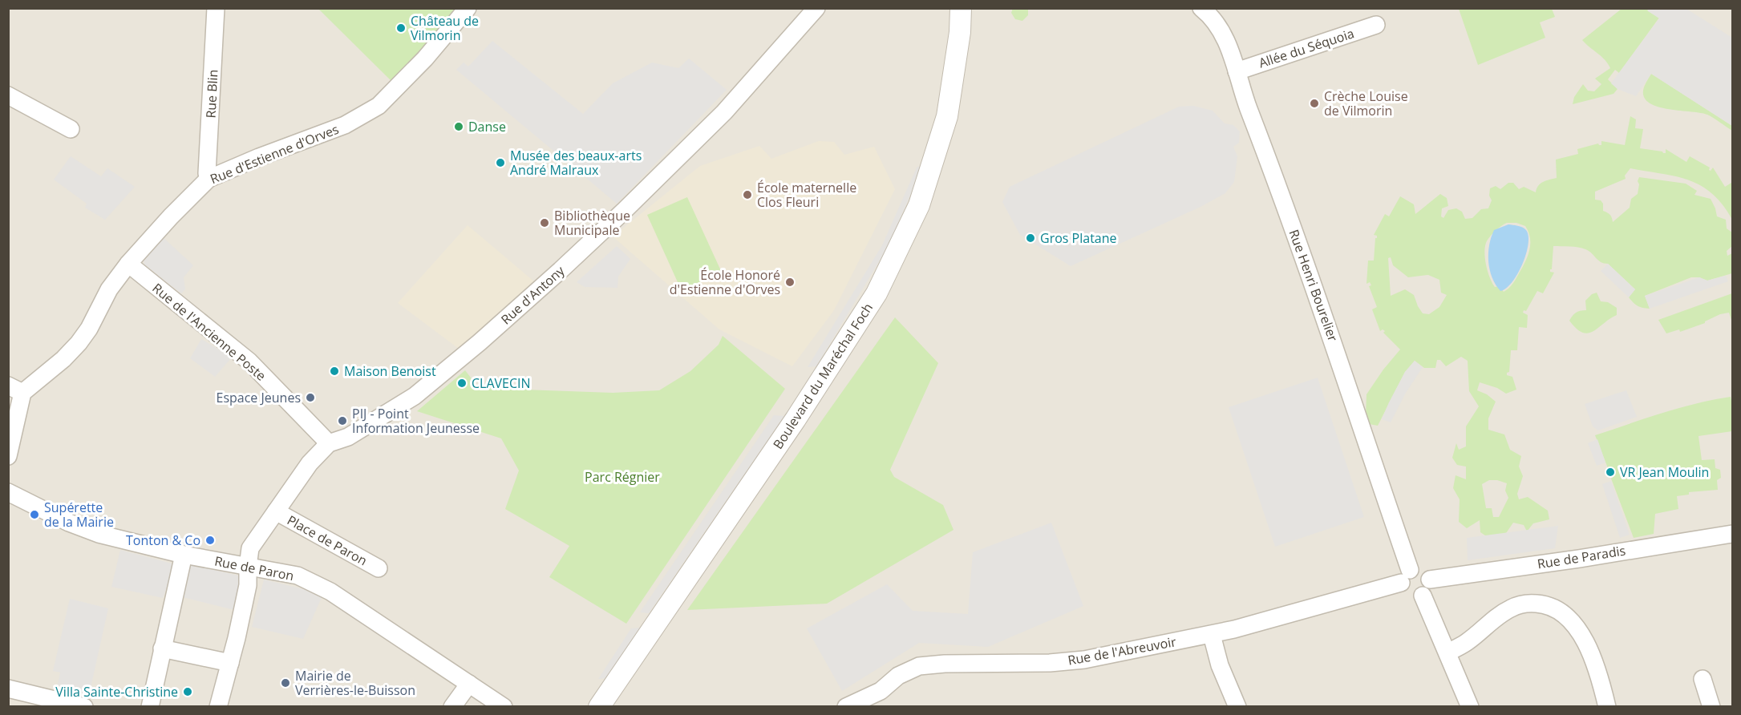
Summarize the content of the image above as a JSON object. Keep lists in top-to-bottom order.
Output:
{
  "streets": {
    "street": [
      "Allée du Séquoia",
      "Rue Blin",
      "Rue d'Estienne d'Orves",
      "Rue Henri Bourelier",
      "Rue d'Antony",
      "Rue de l'Ancienne Poste",
      "Boulevard du Maréchal Foch",
      "Place de Paron",
      "Rue de Paradis",
      "Rue de Paron",
      "Rue de l'Abreuvoir"
    ]
  },
  "crossings": [
    ["Allée du Séquoia", "Rue Henri Bourelier"],
    ["Rue Blin", "Rue d'Estienne d'Orves"],
    ["Rue d'Estienne d'Orves", "Rue de l'Ancienne Poste"],
    ["Rue Henri Bourelier", "Rue de Paradis"],
    ["Rue Henri Bourelier", "Rue de l'Abreuvoir"],
    ["Rue d'Antony", "Rue de l'Ancienne Poste"],
    ["Rue d'Antony", "Place de Paron"],
    ["Rue d'Antony", "Rue de Paron"],
    ["Rue de Paradis", "Rue de l'Abreuvoir"]
  ],
  "parks": ["Parc Régnier"],
  "places": [
    "Château de Vilmorin",
    "Crèche Louise de Vilmorin",
    "Danse",
    "Musée des beaux-arts André Malraux",
    "École maternelle Clos Fleuri",
    "Bibliothèque Municipale",
    "Gros Platane",
    "École Honoré d'Estienne d'Orves",
    "Maison Benoist",
    "CLAVECIN",
    "Espace Jeunes",
    "PIJ - Point Information Jeunesse",
    "VR Jean Moulin",
    "Supérette de la Mairie",
    "Tonton & Co",
    "Mairie de Verrières-le-Buisson",
    "Villa Sainte-Christine"
  ]
}
